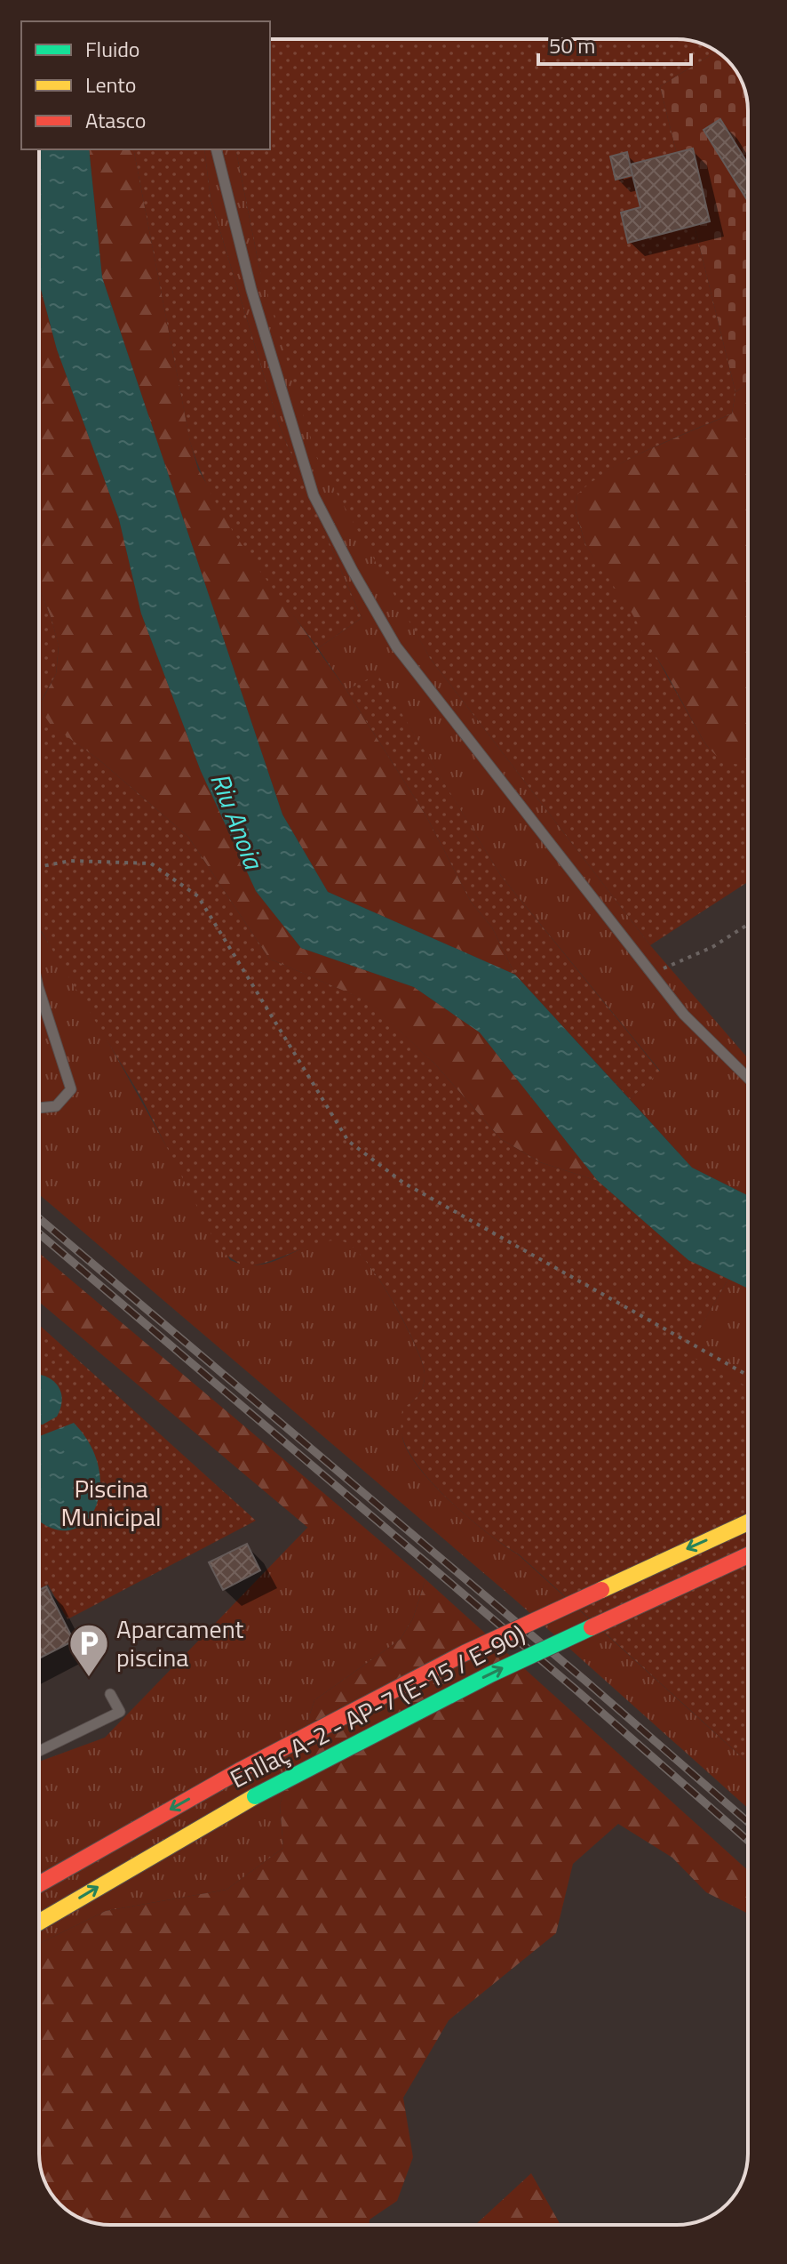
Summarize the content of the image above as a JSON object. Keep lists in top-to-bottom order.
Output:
{
  "streets": {
    "highway": ["Enllaç A-2 - AP-7 (E-15 / E-90)"]
  },
  "water": ["Riu Anoia"],
  "parks": ["Piscina Municipal"],
  "places": {
    "parking": ["Aparcament piscina"]
  },
  "legend": ["Fluido", "Lento", "Atasco"],
  "scale_bar": "50 m"
}
